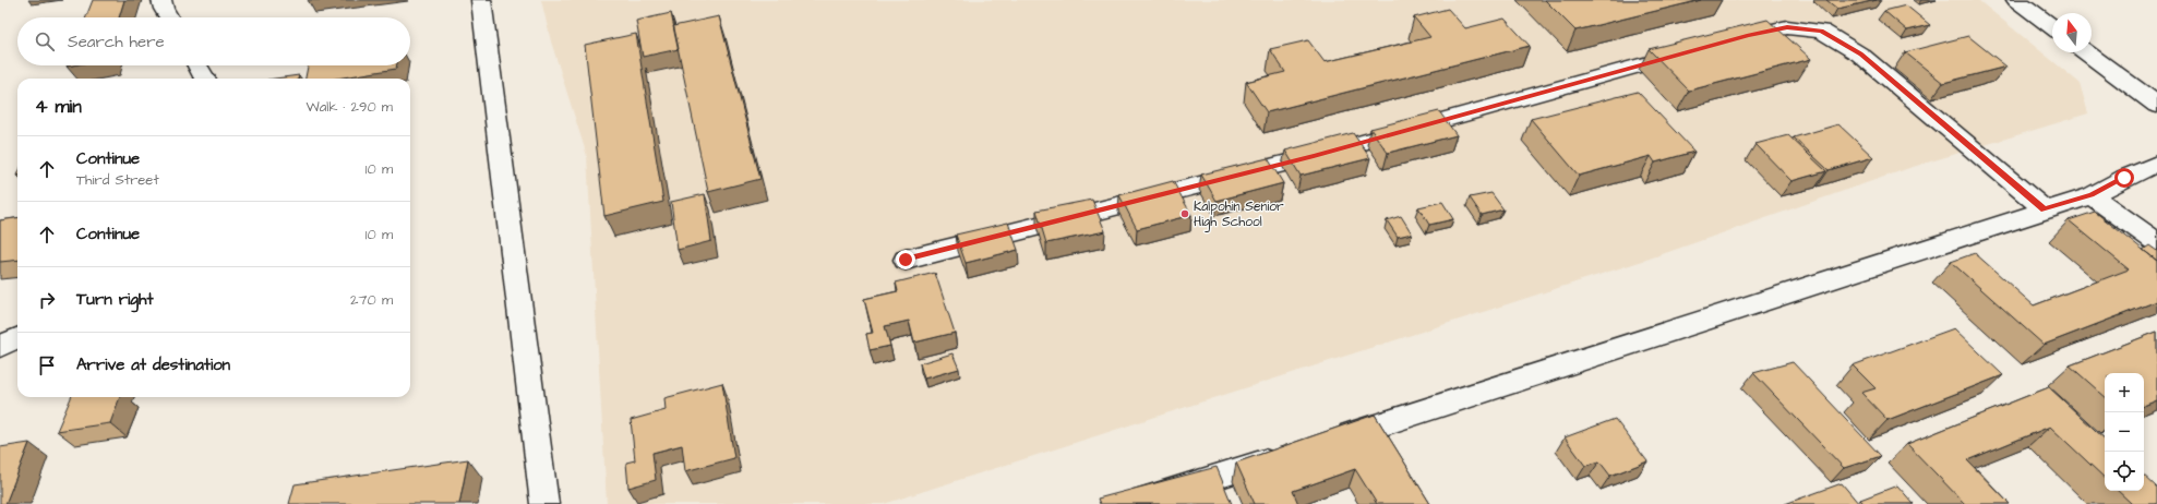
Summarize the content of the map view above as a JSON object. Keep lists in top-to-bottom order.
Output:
{
  "places": ["Kalpohin Senior High School"],
  "north": "top",
  "page": {
    "search": "Search here",
    "heading": ["4 min", "Walk · 290 m"],
    "list": [
      ["Continue", "Third Street", "10 m"],
      ["Continue", "10 m"],
      ["Turn right", "270 m"],
      "Arrive at destination"
    ],
    "map_buttons": ["+", "−"]
  }
}
